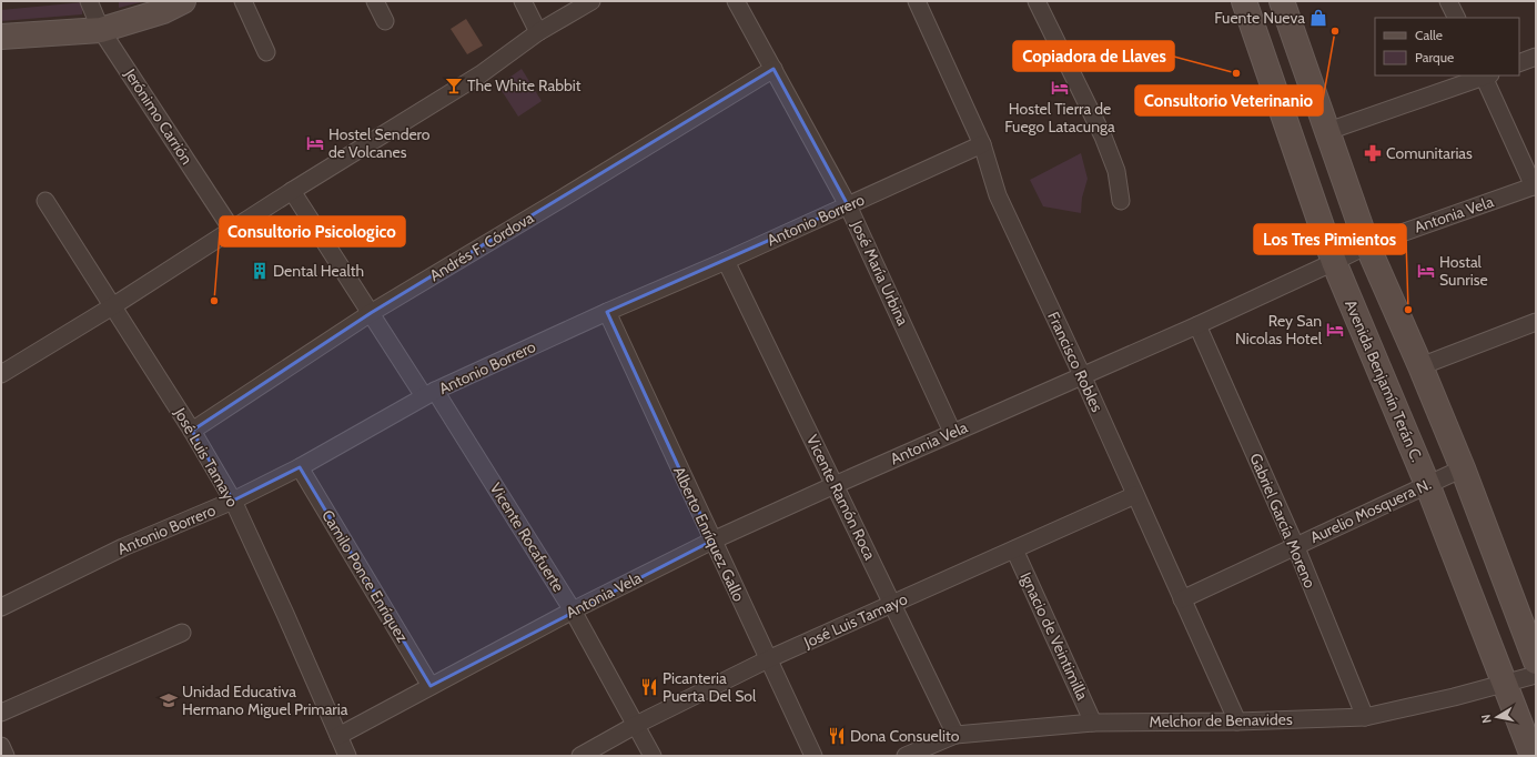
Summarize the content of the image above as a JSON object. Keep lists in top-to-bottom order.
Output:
{
  "streets": {
    "main road": ["Avenida Benjamín Terán C."],
    "street": [
      "Jerónimo Carrión",
      "Antonia Vela",
      "Antonio Borrero",
      "Andrés F. Córdova",
      "José María Urbina",
      "Francisco Robles",
      "José Luis Tamayo",
      "Vicente Ramón Roca",
      "Aurelio Mosquera N.",
      "Gabriel García Moreno",
      "Alberto Enríquez Gallo",
      "Vicente Rocafuerte",
      "Camilo Ponce Enríquez",
      "Ignacio de Veintimilla",
      "Melchor de Benavides"
    ]
  },
  "crossings": [
    ["Antonia Vela", "José María Urbina"],
    ["Antonia Vela", "Francisco Robles"],
    ["Antonia Vela", "Avenida Benjamín Terán C."],
    ["Antonia Vela", "José Luis Tamayo"],
    ["Antonia Vela", "Vicente Ramón Roca"],
    ["Antonia Vela", "Gabriel García Moreno"],
    ["Antonia Vela", "Alberto Enríquez Gallo"],
    ["Antonia Vela", "Vicente Rocafuerte"],
    ["Antonia Vela", "Camilo Ponce Enríquez"],
    ["Antonio Borrero", "José María Urbina"],
    ["Antonio Borrero", "Francisco Robles"],
    ["Antonio Borrero", "José Luis Tamayo"],
    ["Antonio Borrero", "Vicente Ramón Roca"],
    ["Antonio Borrero", "Alberto Enríquez Gallo"],
    ["Antonio Borrero", "Vicente Rocafuerte"],
    ["Antonio Borrero", "Camilo Ponce Enríquez"],
    ["Andrés F. Córdova", "José María Urbina"],
    ["Andrés F. Córdova", "José Luis Tamayo"],
    ["Andrés F. Córdova", "Vicente Rocafuerte"],
    ["Francisco Robles", "José Luis Tamayo"],
    ["Francisco Robles", "Aurelio Mosquera N."],
    ["Francisco Robles", "Melchor de Benavides"],
    ["Avenida Benjamín Terán C.", "Aurelio Mosquera N."],
    ["Avenida Benjamín Terán C.", "Melchor de Benavides"],
    ["José Luis Tamayo", "Vicente Ramón Roca"],
    ["José Luis Tamayo", "Alberto Enríquez Gallo"],
    ["José Luis Tamayo", "Vicente Rocafuerte"],
    ["José Luis Tamayo", "Ignacio de Veintimilla"],
    ["Vicente Ramón Roca", "Melchor de Benavides"],
    ["Aurelio Mosquera N.", "Gabriel García Moreno"],
    ["Gabriel García Moreno", "Melchor de Benavides"],
    ["Ignacio de Veintimilla", "Melchor de Benavides"]
  ],
  "places": {
    "shop": ["Fuente Nueva"],
    "other": [
      "Consultorio Veterinanio",
      "Copiadora de Llaves",
      "Consultorio Psicologico",
      "Los Tres Pimientos"
    ],
    "bar": ["The White Rabbit"],
    "hotel": [
      "Hostel Tierra de Fuego Latacunga",
      "Hostel Sendero de Volcanes",
      "Hostal Sunrise",
      "Rey San Nicolas Hotel"
    ],
    "pharmacy": ["Comunitarias"],
    "building": ["Dental Health"],
    "restaurant": ["Picanteria Puerta Del Sol", "Dona Consuelito"],
    "school or university": ["Unidad Educativa Hermano Miguel Primaria"]
  },
  "legend": ["Calle", "Parque"],
  "north": "left"
}
